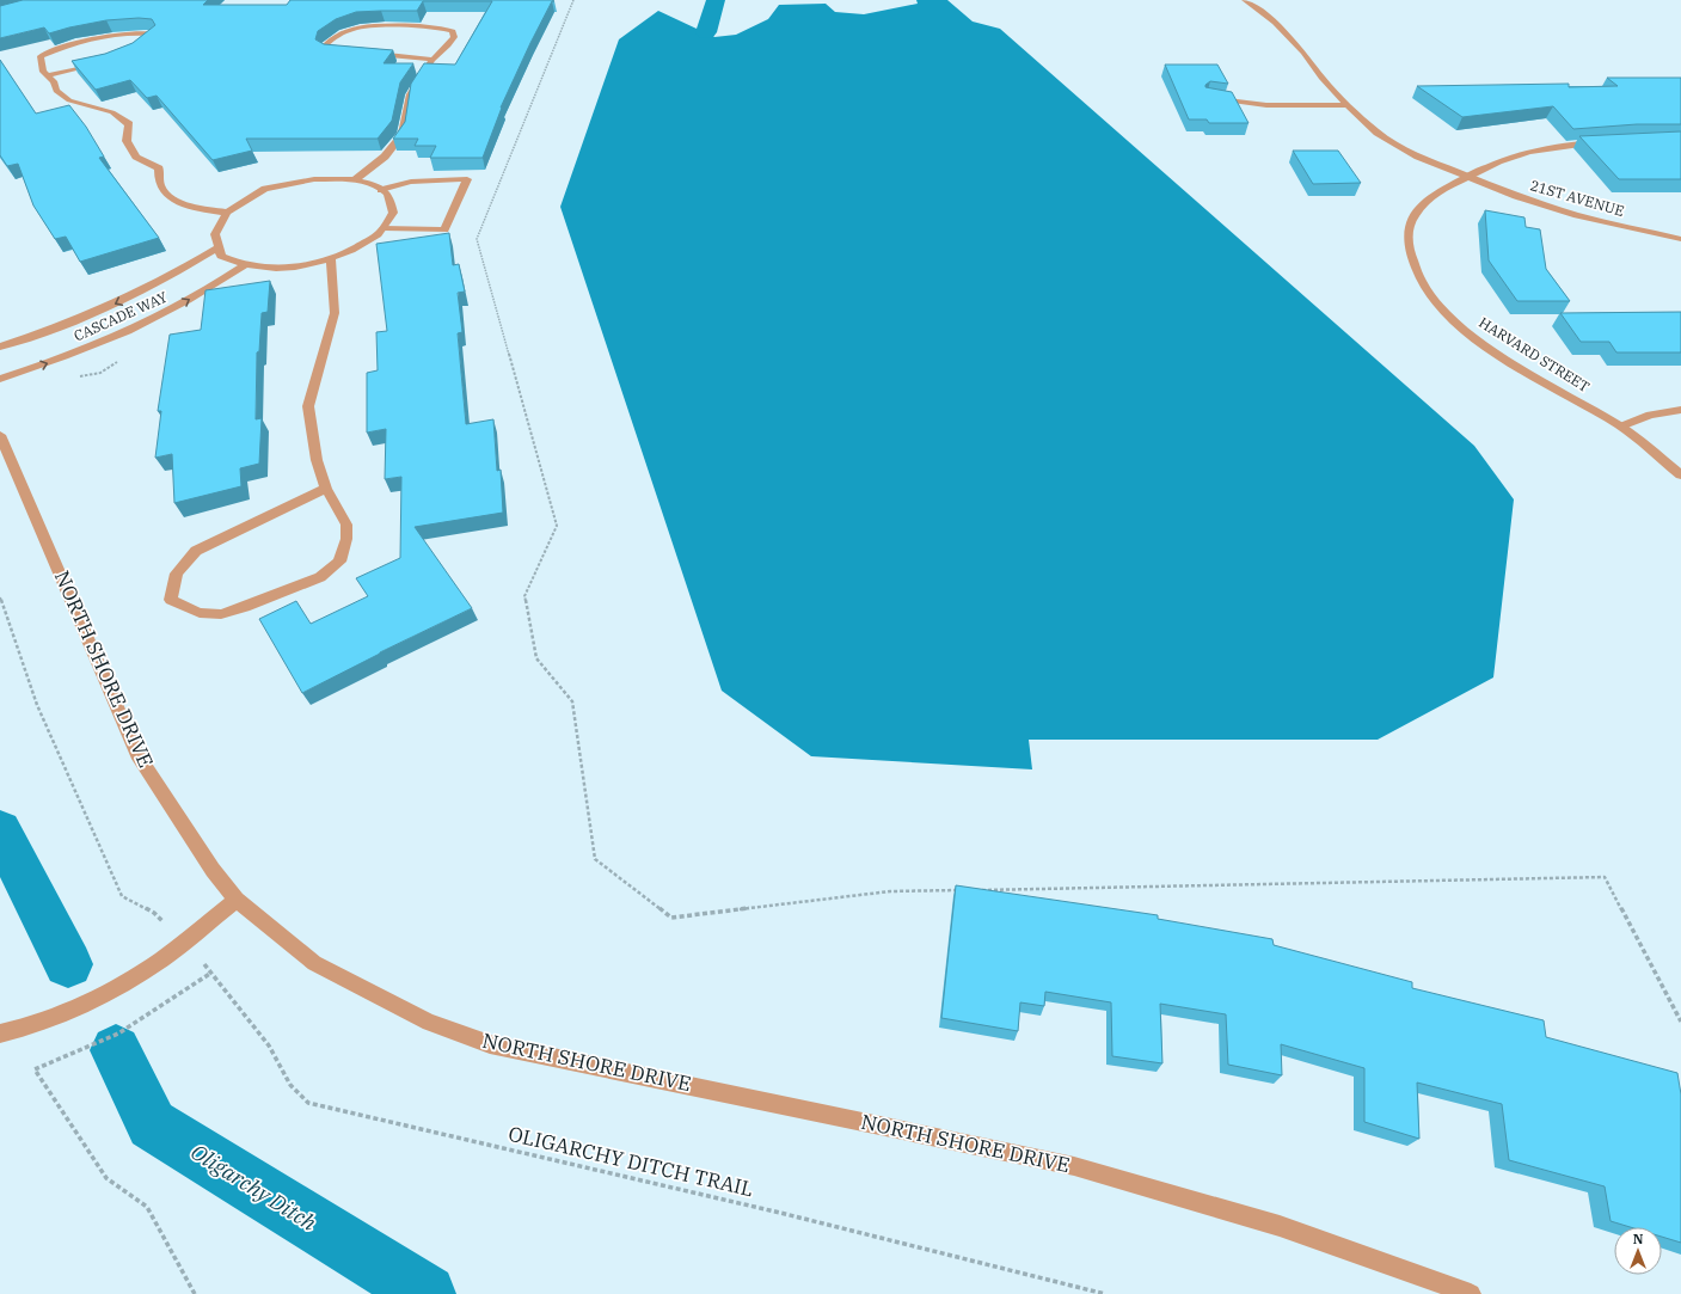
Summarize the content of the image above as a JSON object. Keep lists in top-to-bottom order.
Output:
{
  "streets": {
    "street": [
      "21ST AVENUE",
      "CASCADE WAY",
      "HARVARD STREET",
      "NORTH SHORE DRIVE"
    ],
    "path": ["OLIGARCHY DITCH TRAIL"]
  },
  "crossings": [
    ["21ST AVENUE", "HARVARD STREET"]
  ],
  "water": ["Oligarchy Ditch"],
  "north": "top"
}
